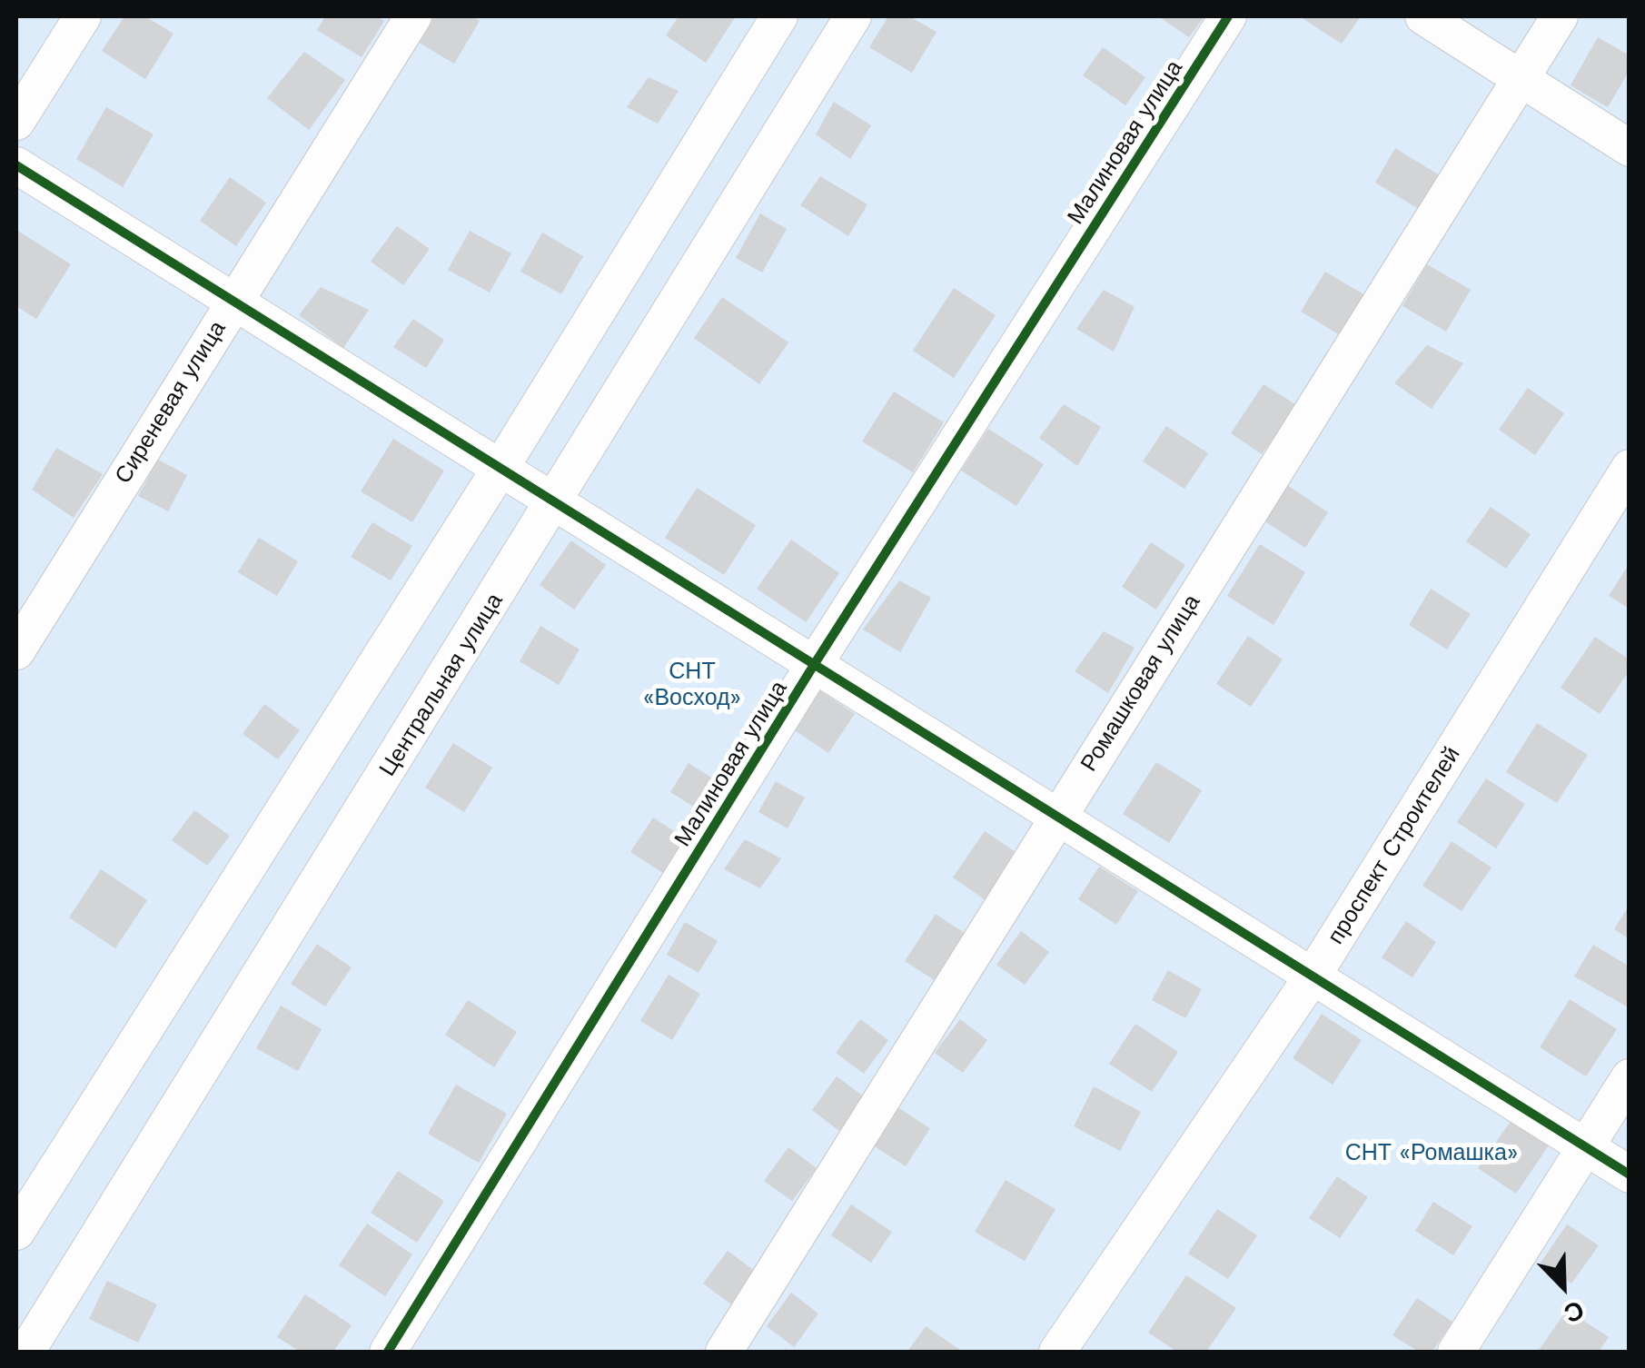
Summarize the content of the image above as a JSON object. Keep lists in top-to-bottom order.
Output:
{
  "streets": {
    "street": [
      "Малиновая улица",
      "Сиреневая улица",
      "Ромашковая улица",
      "Центральная улица",
      "проспект Строителей"
    ]
  },
  "parks": ["СНТ «Восход»", "СНТ «Ромашка»"],
  "north": "bottom right"
}
